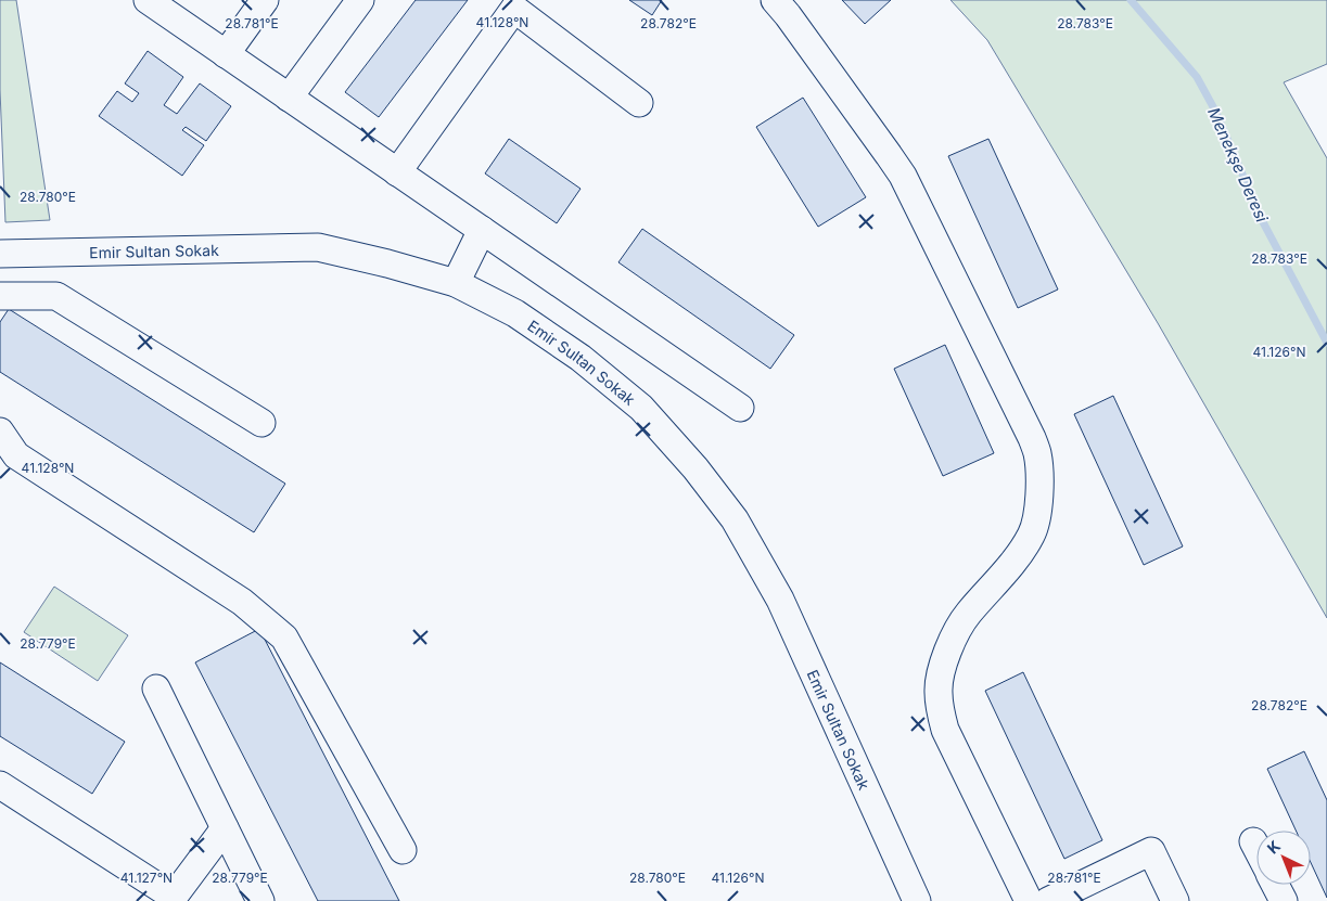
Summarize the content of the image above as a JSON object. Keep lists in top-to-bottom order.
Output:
{
  "streets": {
    "street": ["Emir Sultan Sokak"]
  },
  "water": ["Menekşe Deresi"],
  "north": "top left",
  "coordinates": [
    "41.128°N",
    "28.781°E",
    "28.782°E",
    "28.783°E",
    "28.780°E",
    "41.126°N",
    "28.779°E",
    "41.127°N"
  ]
}
